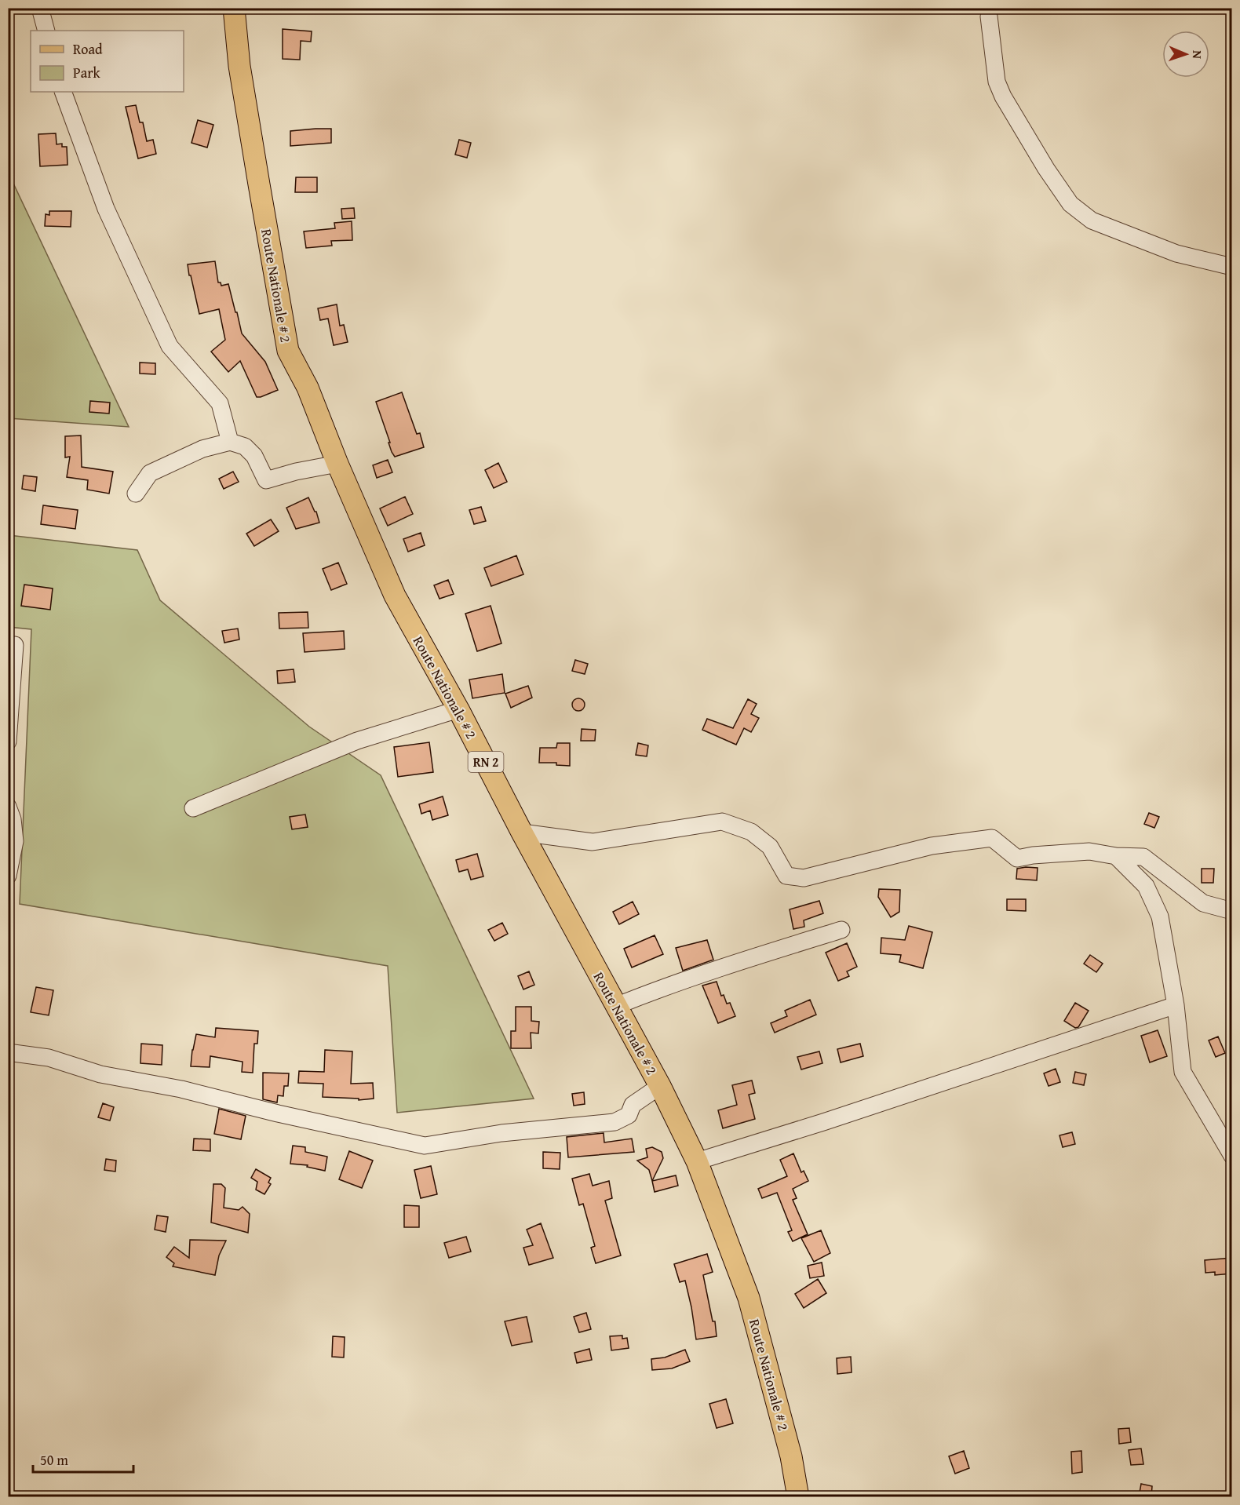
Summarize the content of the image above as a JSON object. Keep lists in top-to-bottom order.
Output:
{
  "streets": {
    "main road": ["Route Nationale # 2", "RN 2"]
  },
  "legend": ["Road", "Park"],
  "scale_bar": "50 m",
  "north": "right"
}
